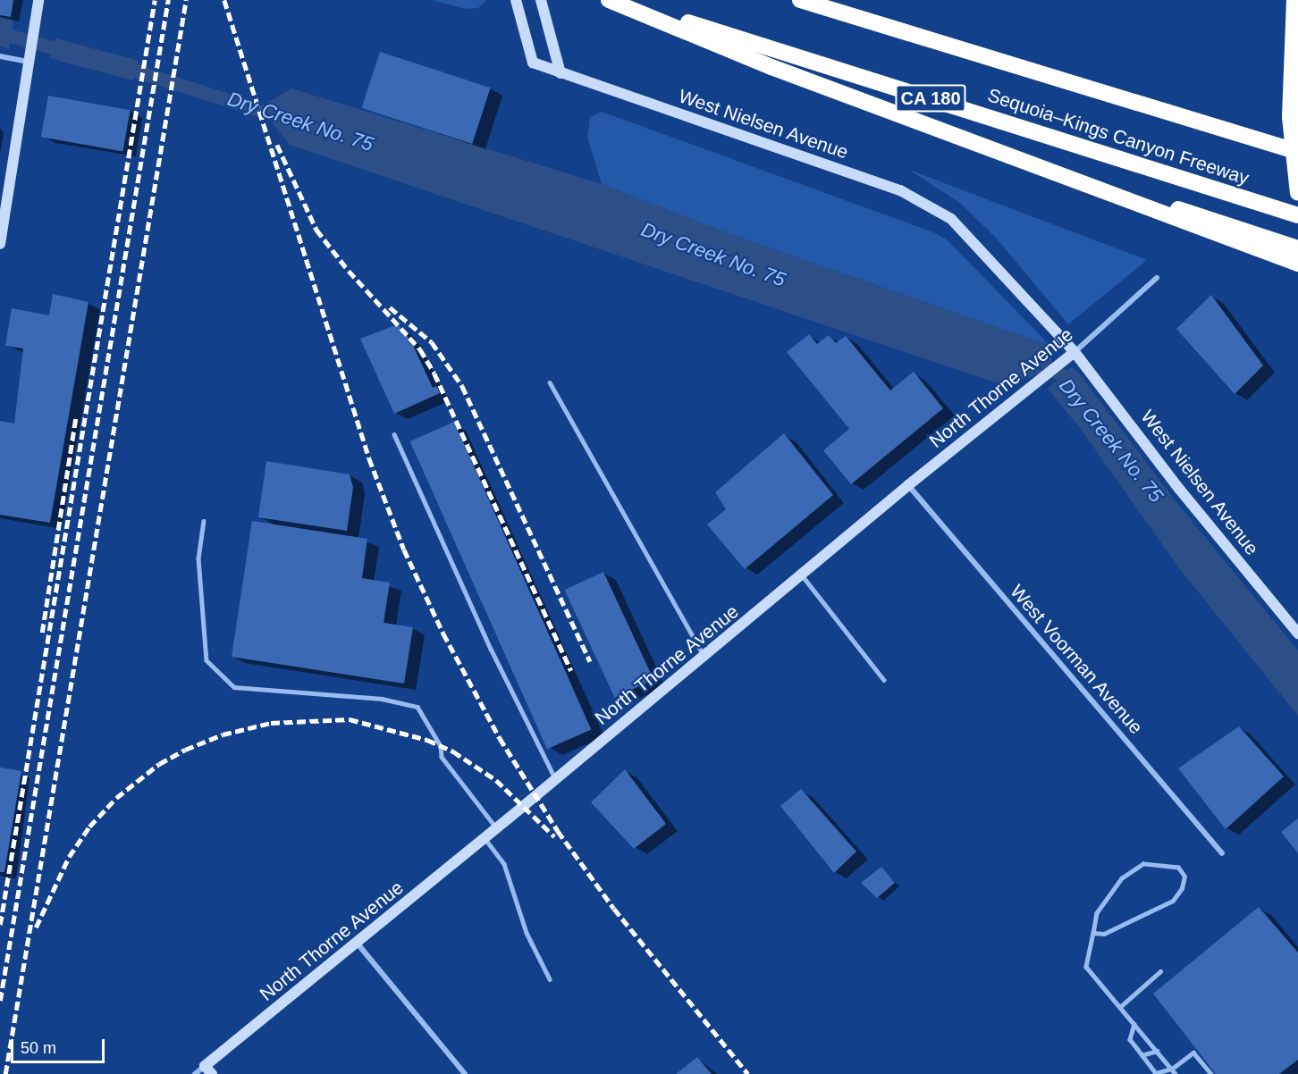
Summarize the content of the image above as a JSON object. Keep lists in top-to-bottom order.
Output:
{
  "streets": {
    "highway": ["CA 180", "Sequoia–Kings Canyon Freeway"],
    "street": ["West Nielsen Avenue", "North Thorne Avenue", "West Voorman Avenue"]
  },
  "crossings": [
    ["West Nielsen Avenue", "North Thorne Avenue"],
    ["North Thorne Avenue", "West Voorman Avenue"]
  ],
  "water": ["Dry Creek No. 75"],
  "scale_bar": "50 m"
}
